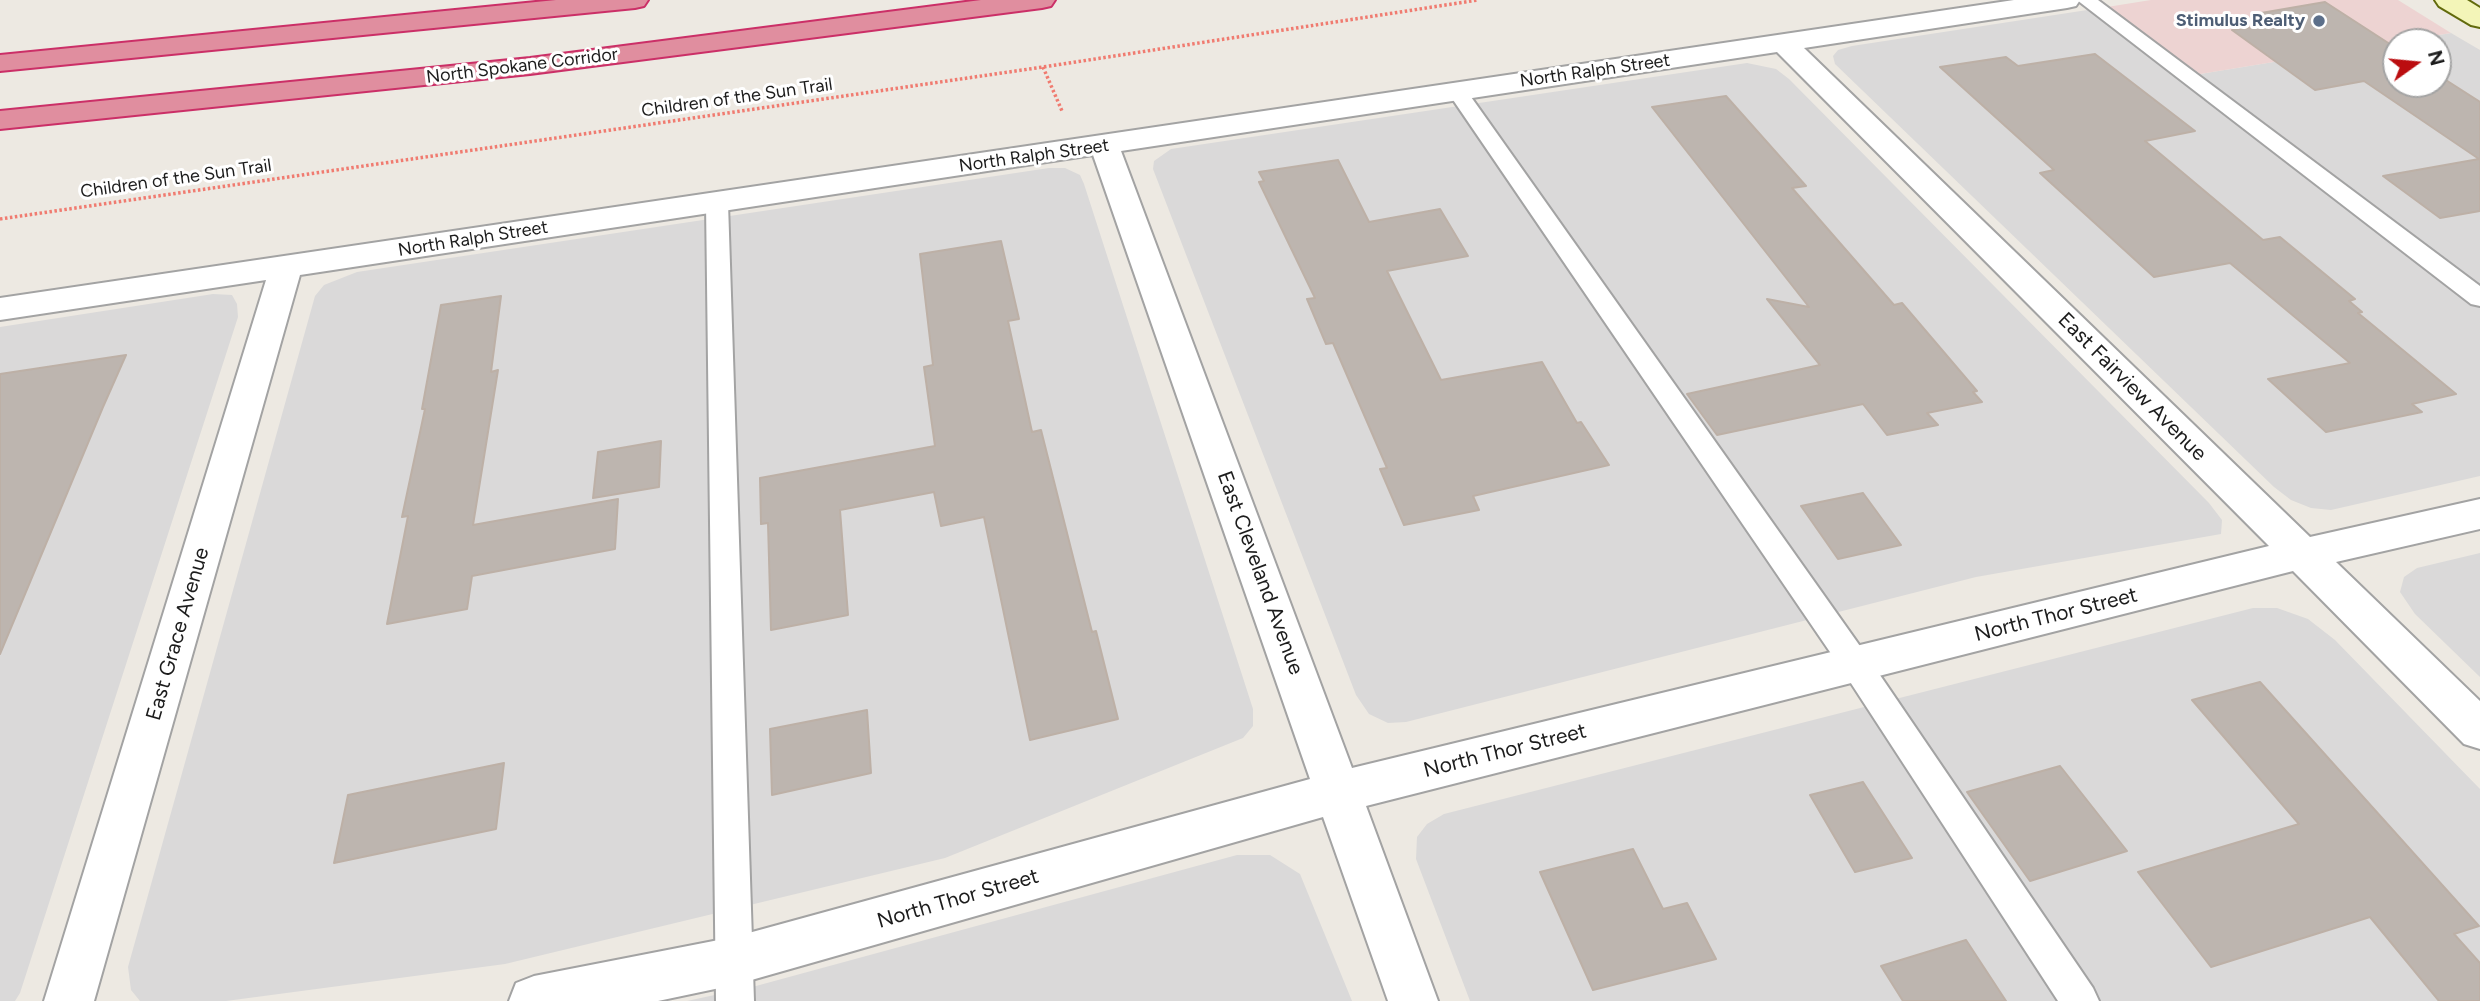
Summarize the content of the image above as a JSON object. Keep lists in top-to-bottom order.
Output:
{
  "streets": {
    "highway": ["North Spokane Corridor"],
    "street": [
      "North Ralph Street",
      "East Fairview Avenue",
      "East Cleveland Avenue",
      "North Thor Street",
      "East Grace Avenue"
    ],
    "path": ["Children of the Sun Trail"]
  },
  "crossings": [
    ["North Ralph Street", "East Fairview Avenue"],
    ["North Ralph Street", "East Cleveland Avenue"],
    ["North Ralph Street", "East Grace Avenue"],
    ["East Fairview Avenue", "North Thor Street"],
    ["East Cleveland Avenue", "North Thor Street"]
  ],
  "places": ["Stimulus Realty"],
  "north": "right"
}
